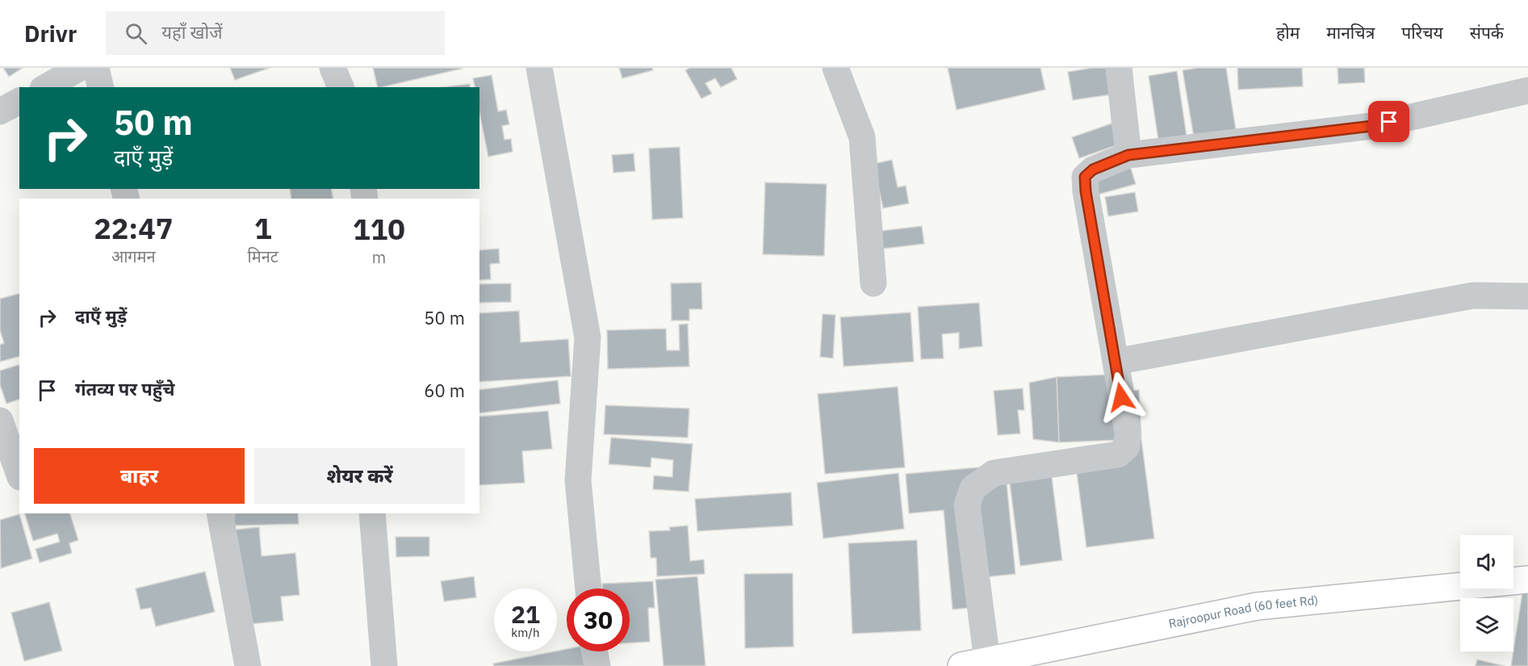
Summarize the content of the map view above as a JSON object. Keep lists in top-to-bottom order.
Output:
{
  "streets": {
    "main road": ["Rajroopur Road (60 feet Rd)"]
  },
  "page": {
    "header": "Drivr",
    "search": "यहाँ खोजें",
    "nav": [
      "होम",
      "मानचित्र",
      "परिचय",
      "संपर्क"
    ],
    "turn": ["50 m", "दाएँ मुड़ें"],
    "eta": [
      "22:47",
      "आगमन",
      "1",
      "मिनट",
      "110",
      "m"
    ],
    "list": [
      {
        "name": "दाएँ मुड़ें",
        "value": "50 m"
      },
      {
        "name": "गंतव्य पर पहुँचे",
        "value": "60 m"
      }
    ],
    "buttons": ["बाहर", "शेयर करें"],
    "speed": "21 km/h",
    "limit": "30"
  }
}
